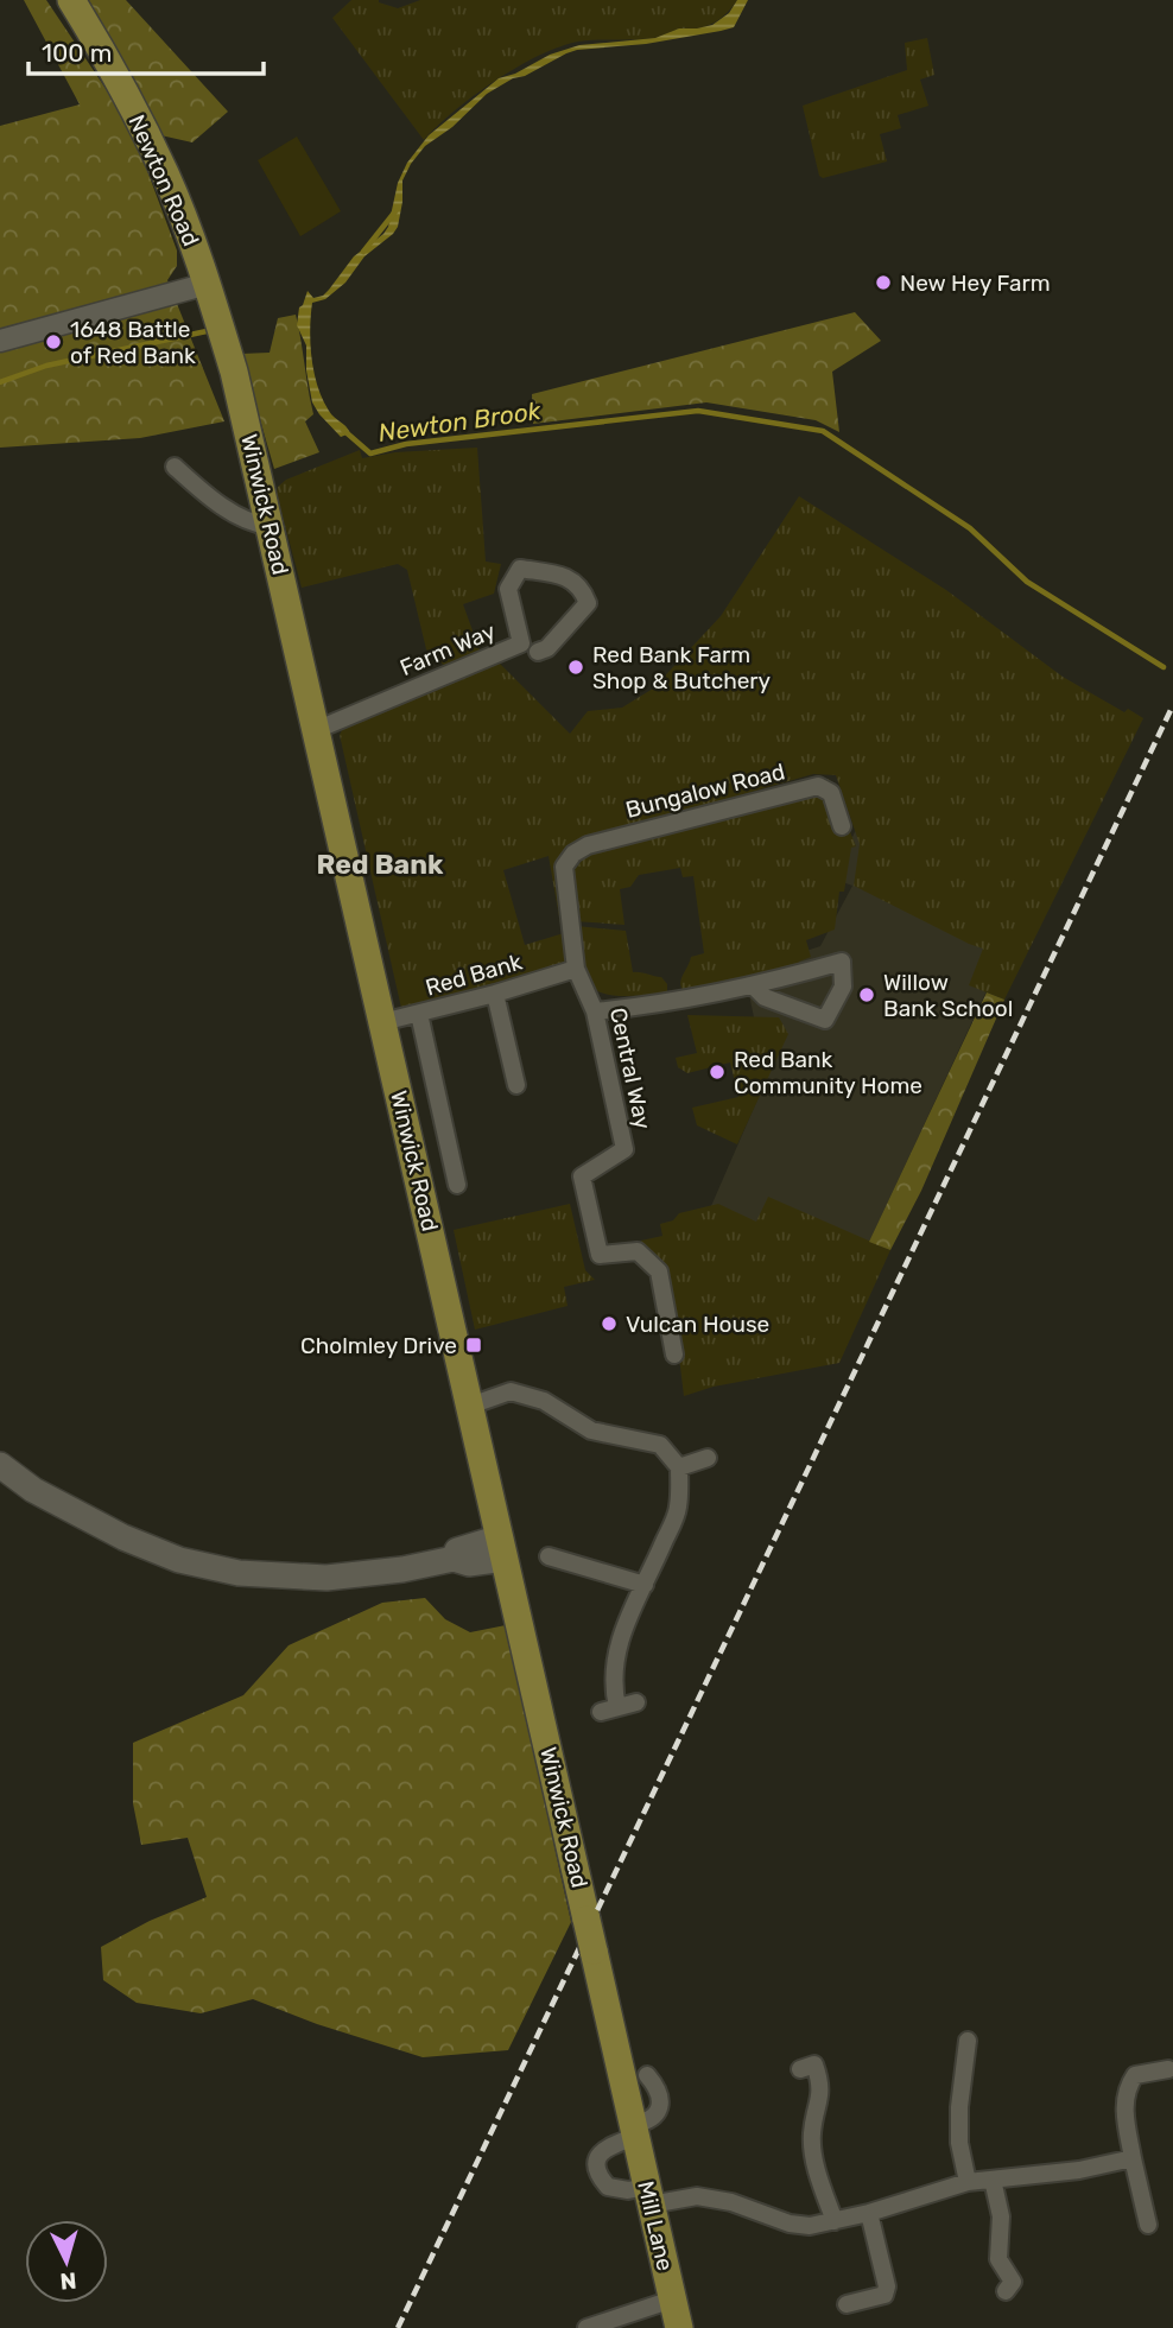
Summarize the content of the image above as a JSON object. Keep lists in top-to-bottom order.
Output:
{
  "streets": {
    "main road": ["Newton Road", "Winwick Road", "Mill Lane"],
    "street": [
      "Farm Way",
      "Bungalow Road",
      "Red Bank",
      "Central Way"
    ]
  },
  "crossings": [
    ["Newton Road", "Winwick Road"],
    ["Winwick Road", "Farm Way"],
    ["Winwick Road", "Red Bank"],
    ["Winwick Road", "Mill Lane"],
    ["Bungalow Road", "Red Bank"],
    ["Bungalow Road", "Central Way"],
    ["Red Bank", "Central Way"]
  ],
  "districts": ["Red Bank"],
  "water": ["Newton Brook"],
  "places": {
    "other": [
      "New Hey Farm",
      "1648 Battle of Red Bank",
      "Red Bank Farm Shop & Butchery",
      "Willow Bank School",
      "Red Bank Community Home",
      "Vulcan House"
    ],
    "transit": ["Cholmley Drive"]
  },
  "scale_bar": "100 m",
  "north": "bottom"
}
